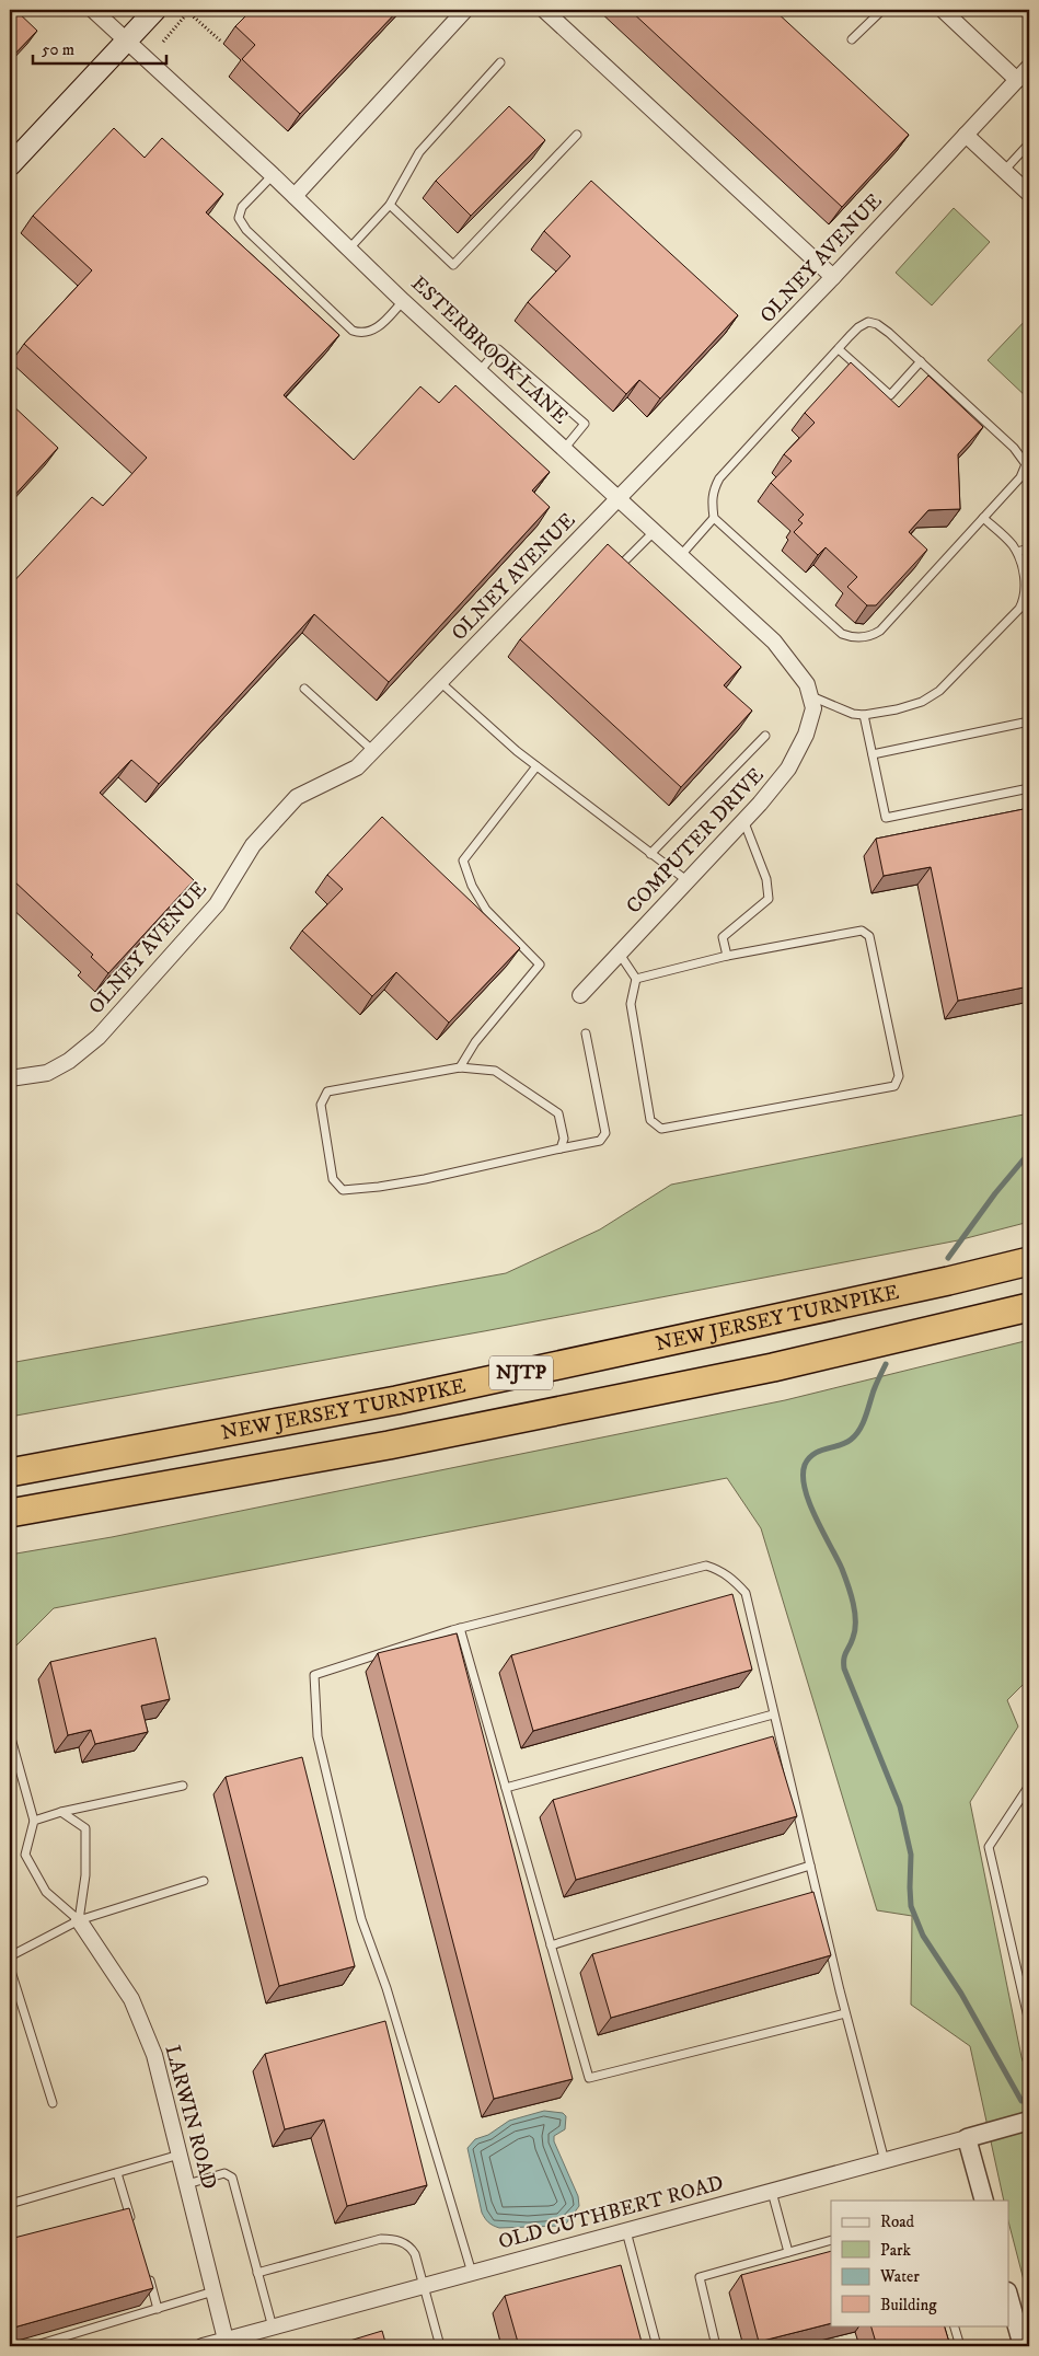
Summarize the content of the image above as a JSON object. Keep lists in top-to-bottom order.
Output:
{
  "streets": {
    "highway": ["NEW JERSEY TURNPIKE", "NJTP"],
    "street": [
      "OLNEY AVENUE",
      "ESTERBROOK LANE",
      "COMPUTER DRIVE",
      "LARWIN ROAD",
      "OLD CUTHBERT ROAD"
    ]
  },
  "crossings": [
    ["OLNEY AVENUE", "ESTERBROOK LANE"],
    ["ESTERBROOK LANE", "COMPUTER DRIVE"],
    ["LARWIN ROAD", "OLD CUTHBERT ROAD"]
  ],
  "legend": [
    "Road",
    "Park",
    "Water",
    "Building"
  ],
  "scale_bar": "50 m"
}
